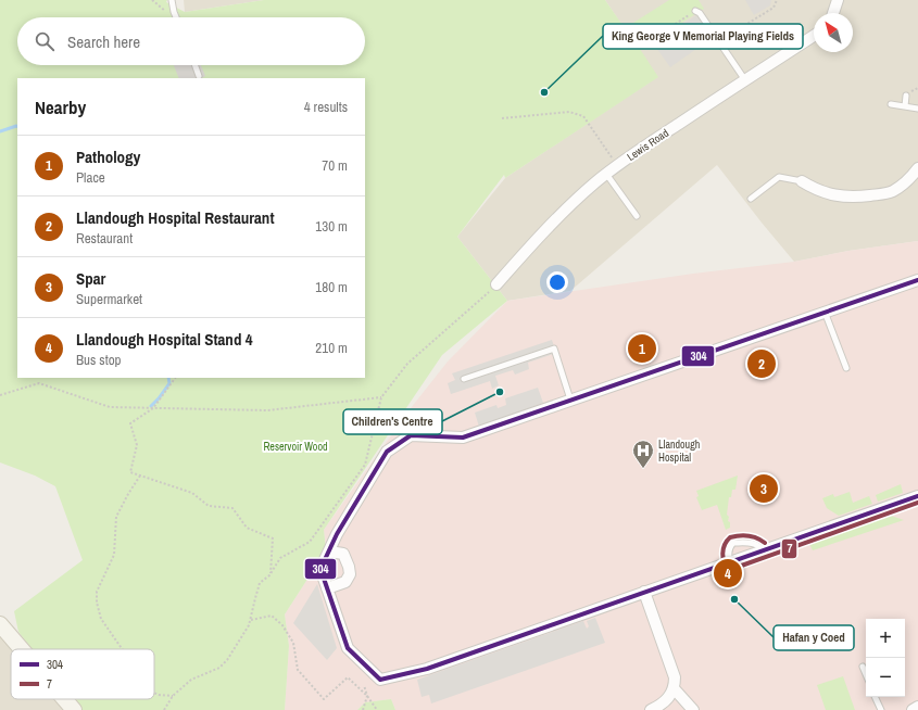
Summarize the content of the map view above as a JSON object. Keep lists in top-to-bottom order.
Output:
{
  "streets": {
    "street": ["Lewis Road"]
  },
  "parks": ["Reservoir Wood"],
  "places": {
    "other": ["King George V Memorial Playing Fields", "Children's Centre", "Hafan y Coed"],
    "hospital": ["Llandough Hospital"]
  },
  "lines": ["transit line 304", "transit line 7"],
  "legend": ["304", "7"],
  "north": "top left",
  "page": {
    "search": "Search here",
    "heading": ["Nearby", "4 results"],
    "list": [
      {
        "mark": "1",
        "name": "Pathology",
        "note": "Place",
        "value": "70 m"
      },
      {
        "mark": "2",
        "name": "Llandough Hospital Restaurant",
        "note": "Restaurant",
        "value": "130 m"
      },
      {
        "mark": "3",
        "name": "Spar",
        "note": "Supermarket",
        "value": "180 m"
      },
      {
        "mark": "4",
        "name": "Llandough Hospital Stand 4",
        "note": "Bus stop",
        "value": "210 m"
      }
    ],
    "pins": [
      "1",
      "2",
      "3",
      "4"
    ],
    "map_buttons": ["+", "−"]
  }
}
